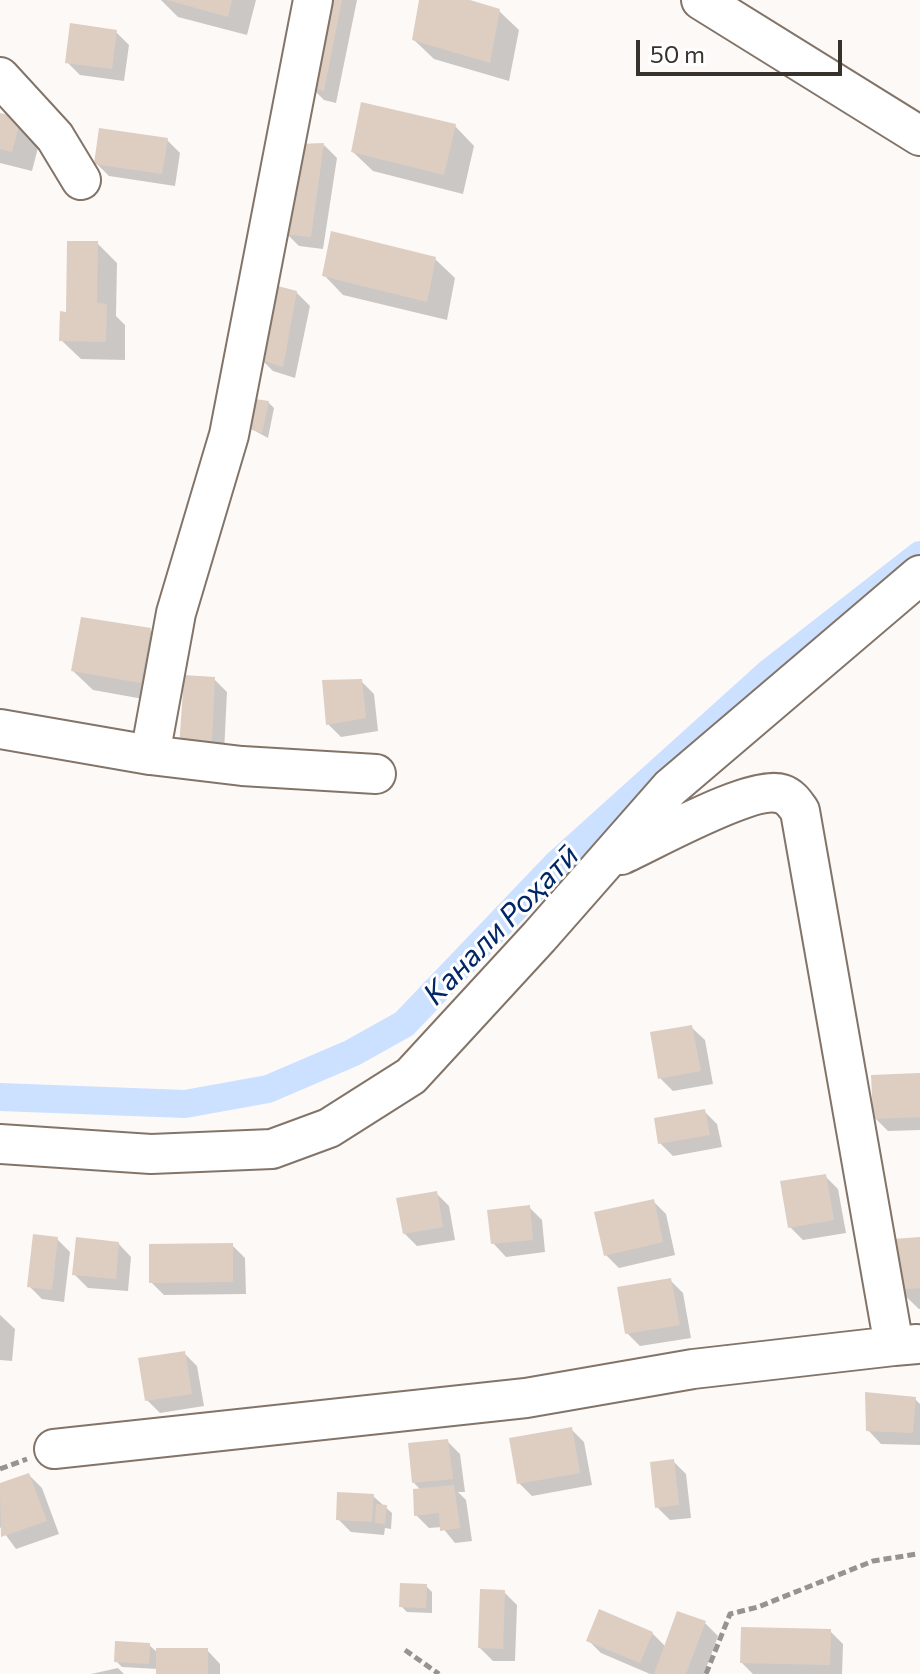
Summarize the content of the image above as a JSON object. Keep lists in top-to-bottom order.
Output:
{
  "water": ["Канали Роҳатӣ"],
  "scale_bar": "50 m"
}
